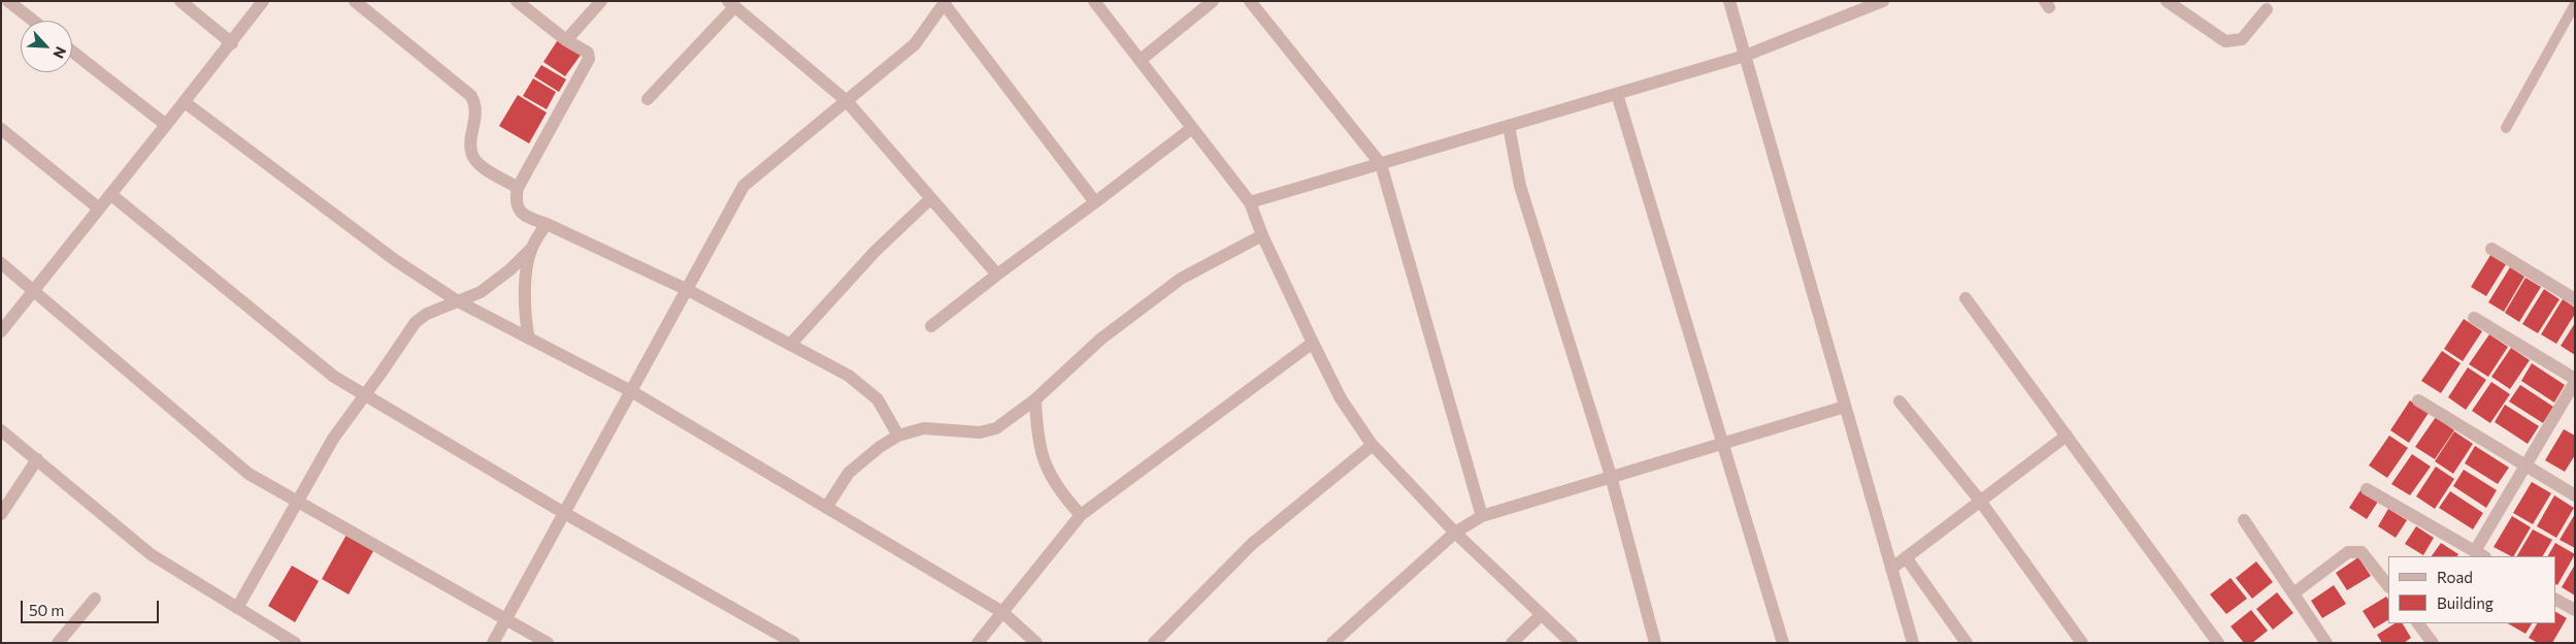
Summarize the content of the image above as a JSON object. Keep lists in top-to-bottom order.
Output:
{
  "legend": ["Road", "Building"],
  "scale_bar": "50 m",
  "north": "bottom right"
}
